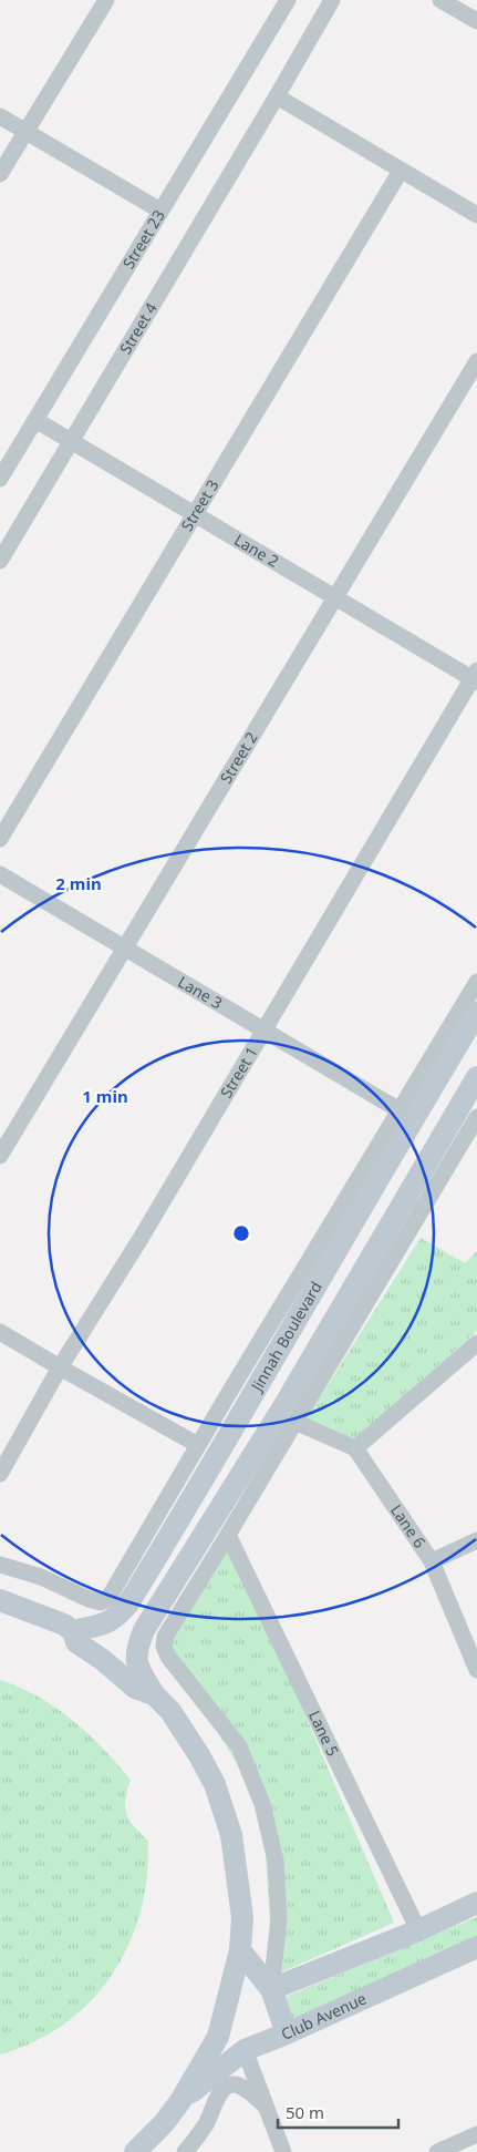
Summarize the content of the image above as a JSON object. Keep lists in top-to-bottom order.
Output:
{
  "streets": {
    "street": [
      "Street 23",
      "Street 4",
      "Street 3",
      "Lane 2",
      "Street 2",
      "Lane 3",
      "Street 1",
      "Jinnah Boulevard",
      "Lane 6",
      "Lane 5",
      "Club Avenue"
    ]
  },
  "crossings": [
    ["Street 23", "Lane 2"],
    ["Street 4", "Lane 2"],
    ["Street 3", "Lane 2"],
    ["Lane 2", "Street 2"],
    ["Lane 2", "Street 1"],
    ["Street 2", "Lane 3"],
    ["Lane 3", "Street 1"]
  ],
  "scale_bar": "50 m",
  "rings": ["2 min", "1 min"]
}
